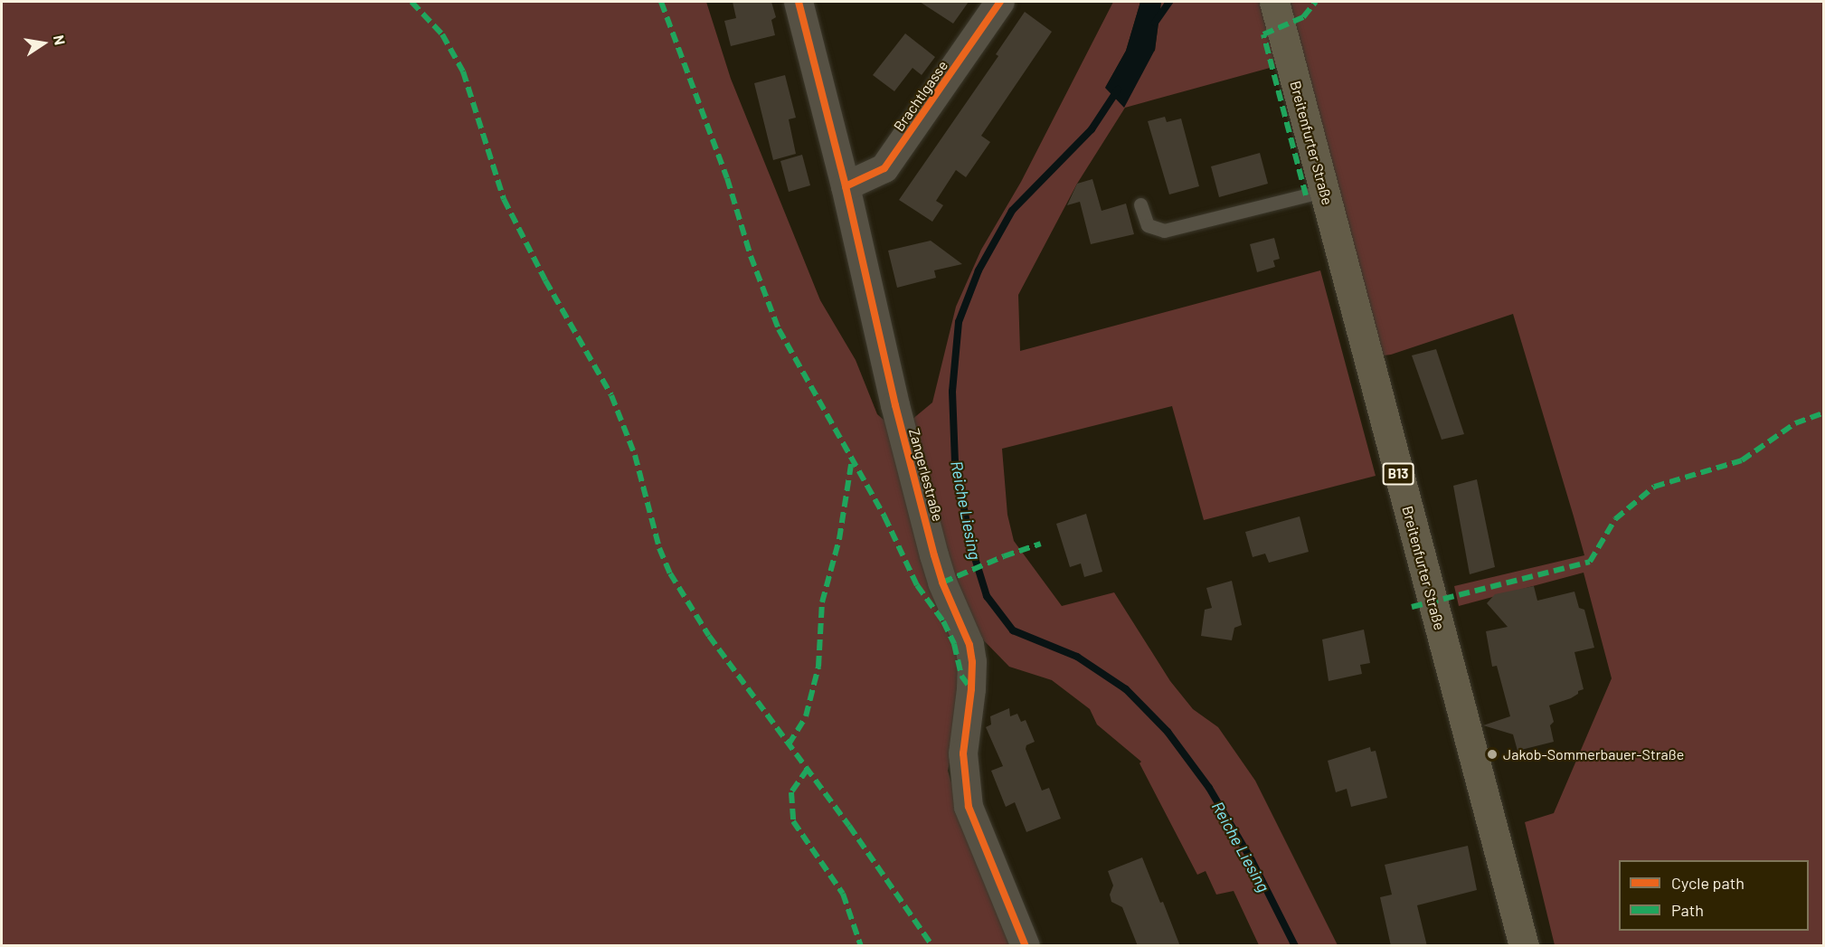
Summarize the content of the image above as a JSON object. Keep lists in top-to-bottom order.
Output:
{
  "streets": {
    "main road": ["Breitenfurter Straße", "B13"],
    "street": ["Brachtlgasse", "Zangerlestraße"]
  },
  "crossings": [
    ["Brachtlgasse", "Zangerlestraße"]
  ],
  "water": ["Reiche Liesing"],
  "places": ["Jakob-Sommerbauer-Straße"],
  "legend": ["Cycle path", "Path"],
  "north": "right"
}
